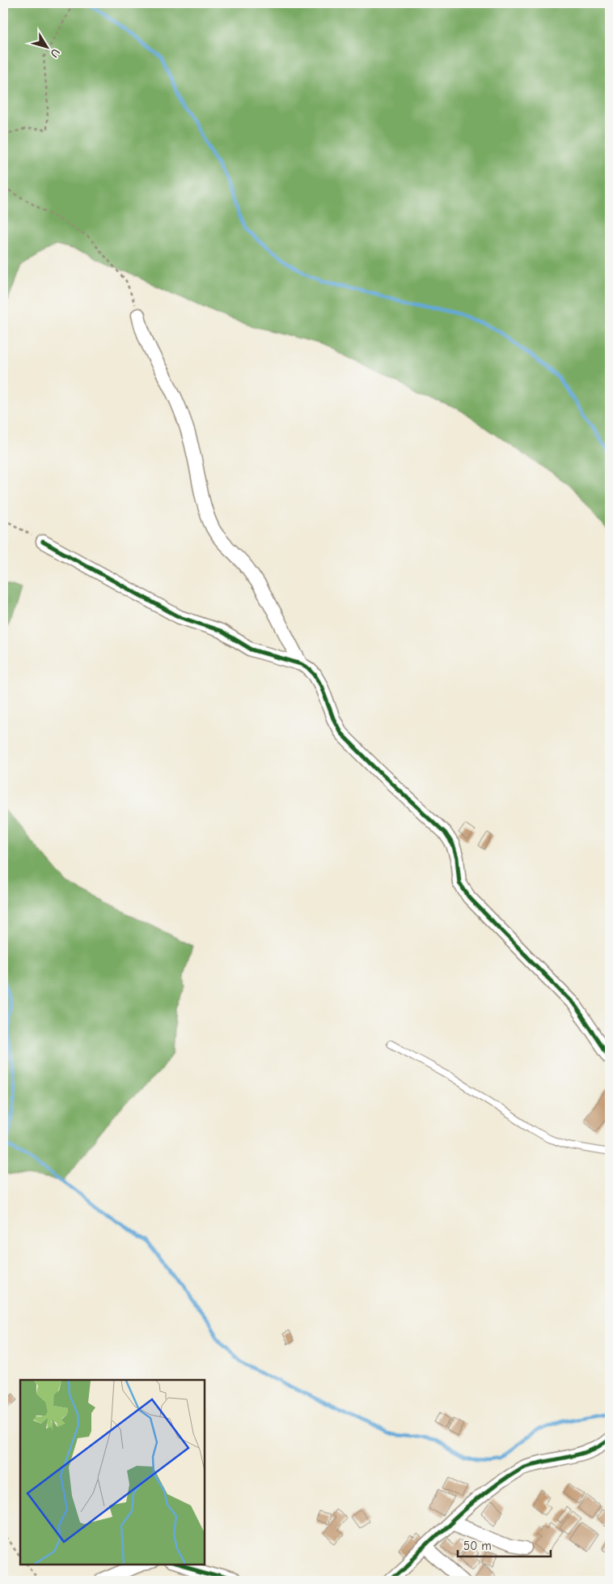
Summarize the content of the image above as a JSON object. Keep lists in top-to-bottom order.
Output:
{
  "scale_bar": "50 m",
  "north": "bottom right"
}
